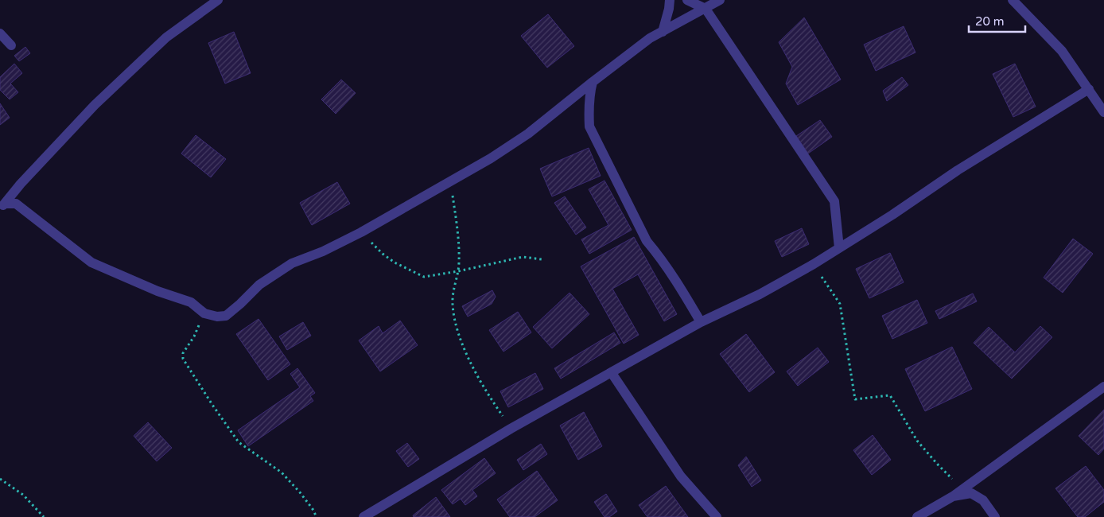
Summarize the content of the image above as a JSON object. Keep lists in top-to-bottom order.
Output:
{
  "scale_bar": "20 m"
}
